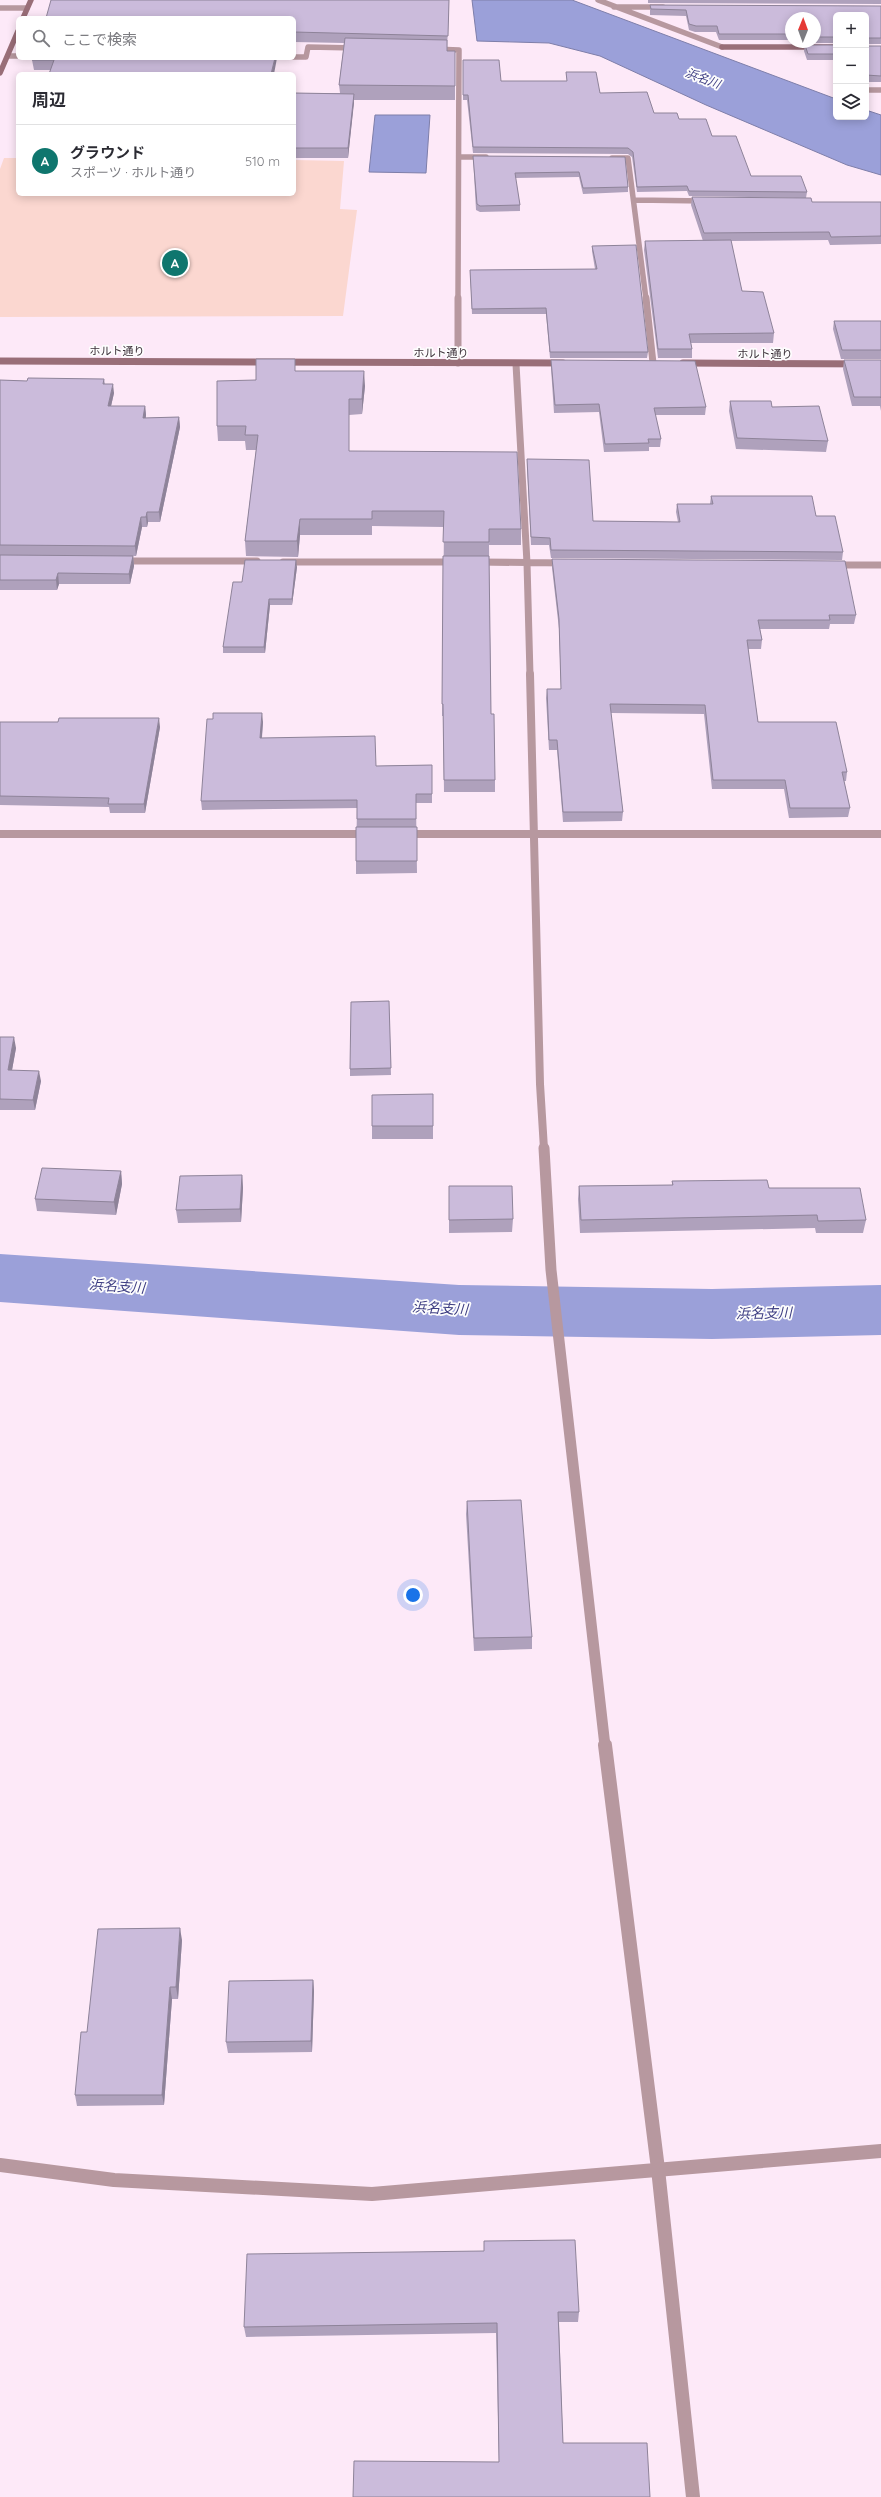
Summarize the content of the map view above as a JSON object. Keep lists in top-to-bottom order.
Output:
{
  "streets": {
    "street": ["ホルト通り"]
  },
  "water": ["浜名川", "浜名支川"],
  "north": "top",
  "page": {
    "map_buttons": ["+", "−"],
    "search": "ここで検索",
    "heading": "周辺",
    "list": [
      {
        "mark": "A",
        "name": "グラウンド",
        "note": "スポーツ · ホルト通り",
        "value": "510 m"
      }
    ],
    "pins": "A"
  }
}
